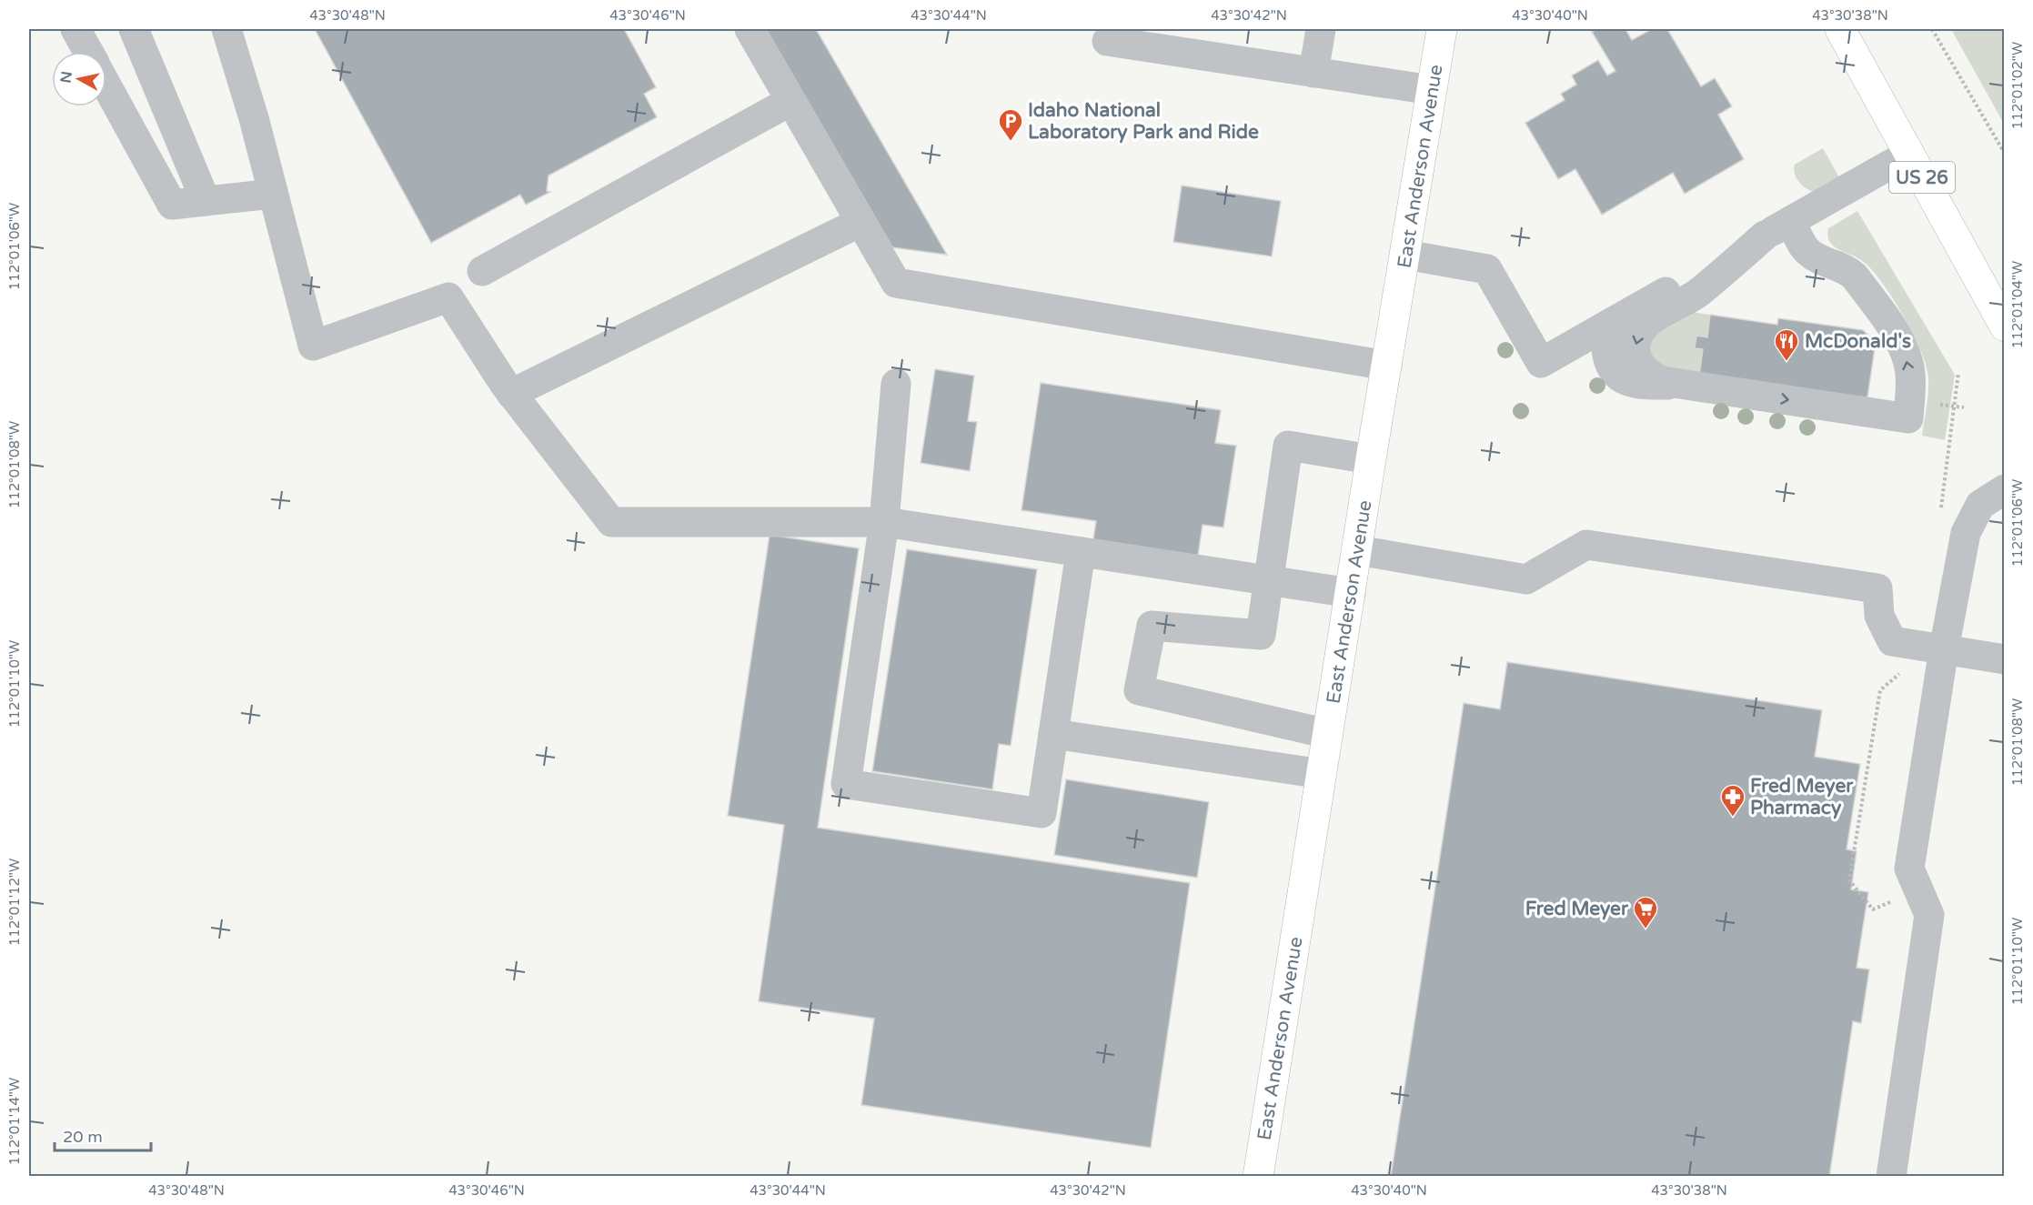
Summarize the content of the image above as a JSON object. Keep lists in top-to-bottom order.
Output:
{
  "streets": {
    "main road": ["East Anderson Avenue", "US 26"]
  },
  "places": {
    "parking": ["Idaho National Laboratory Park and Ride"],
    "restaurant": ["McDonald's"],
    "pharmacy": ["Fred Meyer Pharmacy"],
    "supermarket": ["Fred Meyer"]
  },
  "scale_bar": "20 m",
  "north": "left",
  "coordinates": [
    "43°30'48\"N",
    "43°30'46\"N",
    "43°30'44\"N",
    "43°30'42\"N",
    "43°30'40\"N",
    "43°30'38\"N",
    "112°01'02\"W",
    "112°01'06\"W",
    "112°01'04\"W",
    "112°01'08\"W",
    "112°01'10\"W",
    "112°01'12\"W",
    "112°01'14\"W"
  ]
}
